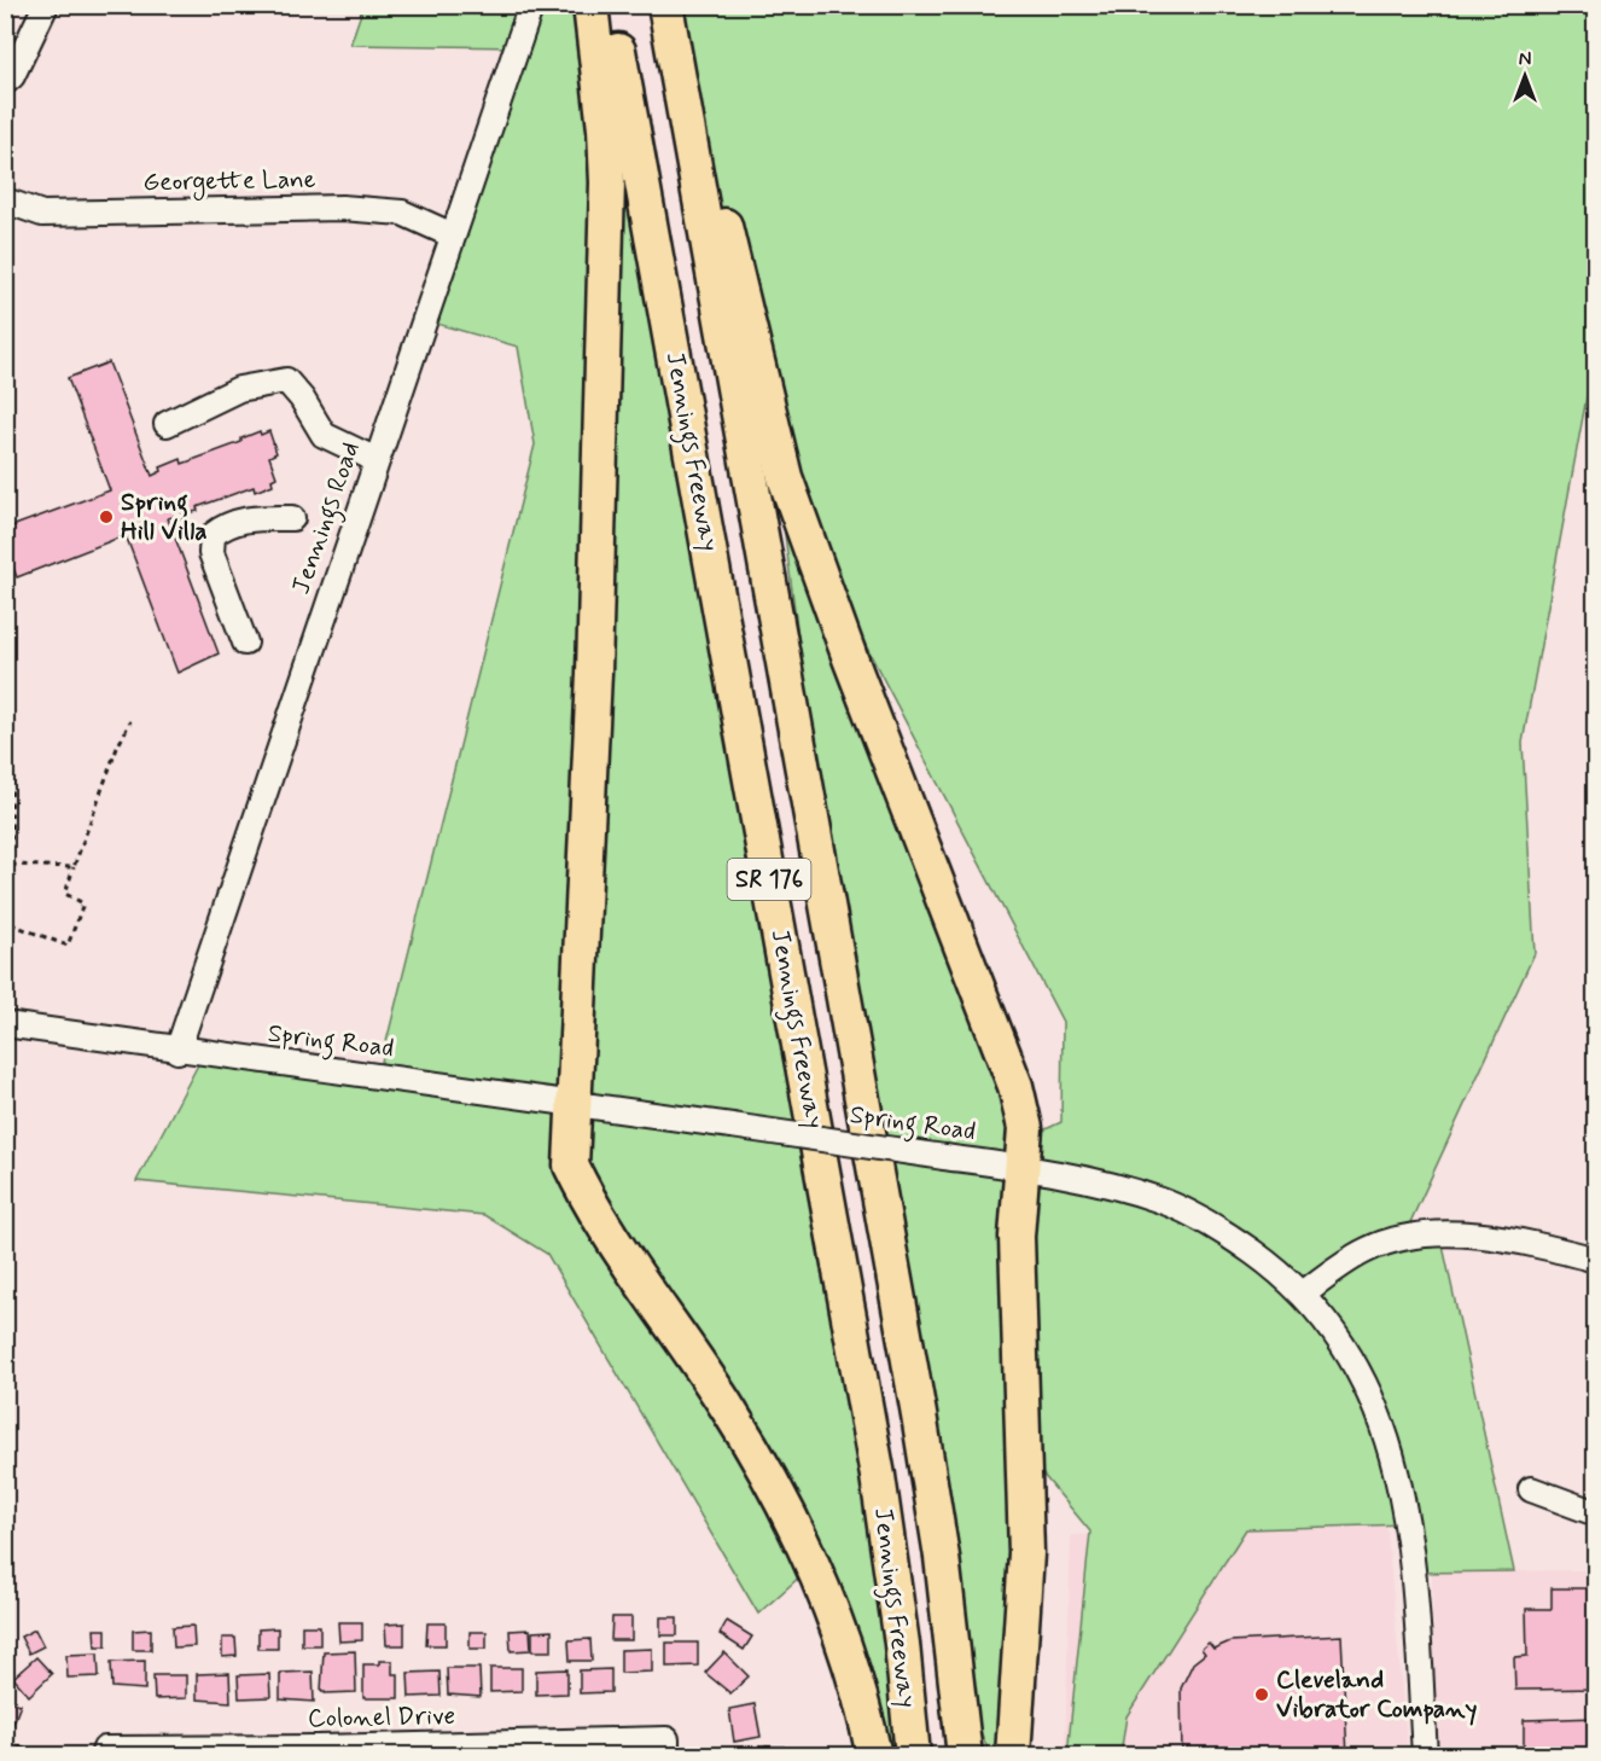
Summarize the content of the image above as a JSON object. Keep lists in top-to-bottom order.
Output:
{
  "streets": {
    "highway": ["Jennings Freeway", "SR 176"],
    "street": [
      "Georgette Lane",
      "Jennings Road",
      "Spring Road",
      "Colonel Drive"
    ]
  },
  "crossings": [
    ["Georgette Lane", "Jennings Road"],
    ["Jennings Road", "Spring Road"]
  ],
  "places": ["Spring Hill Villa", "Cleveland Vibrator Company"],
  "north": "top"
}
